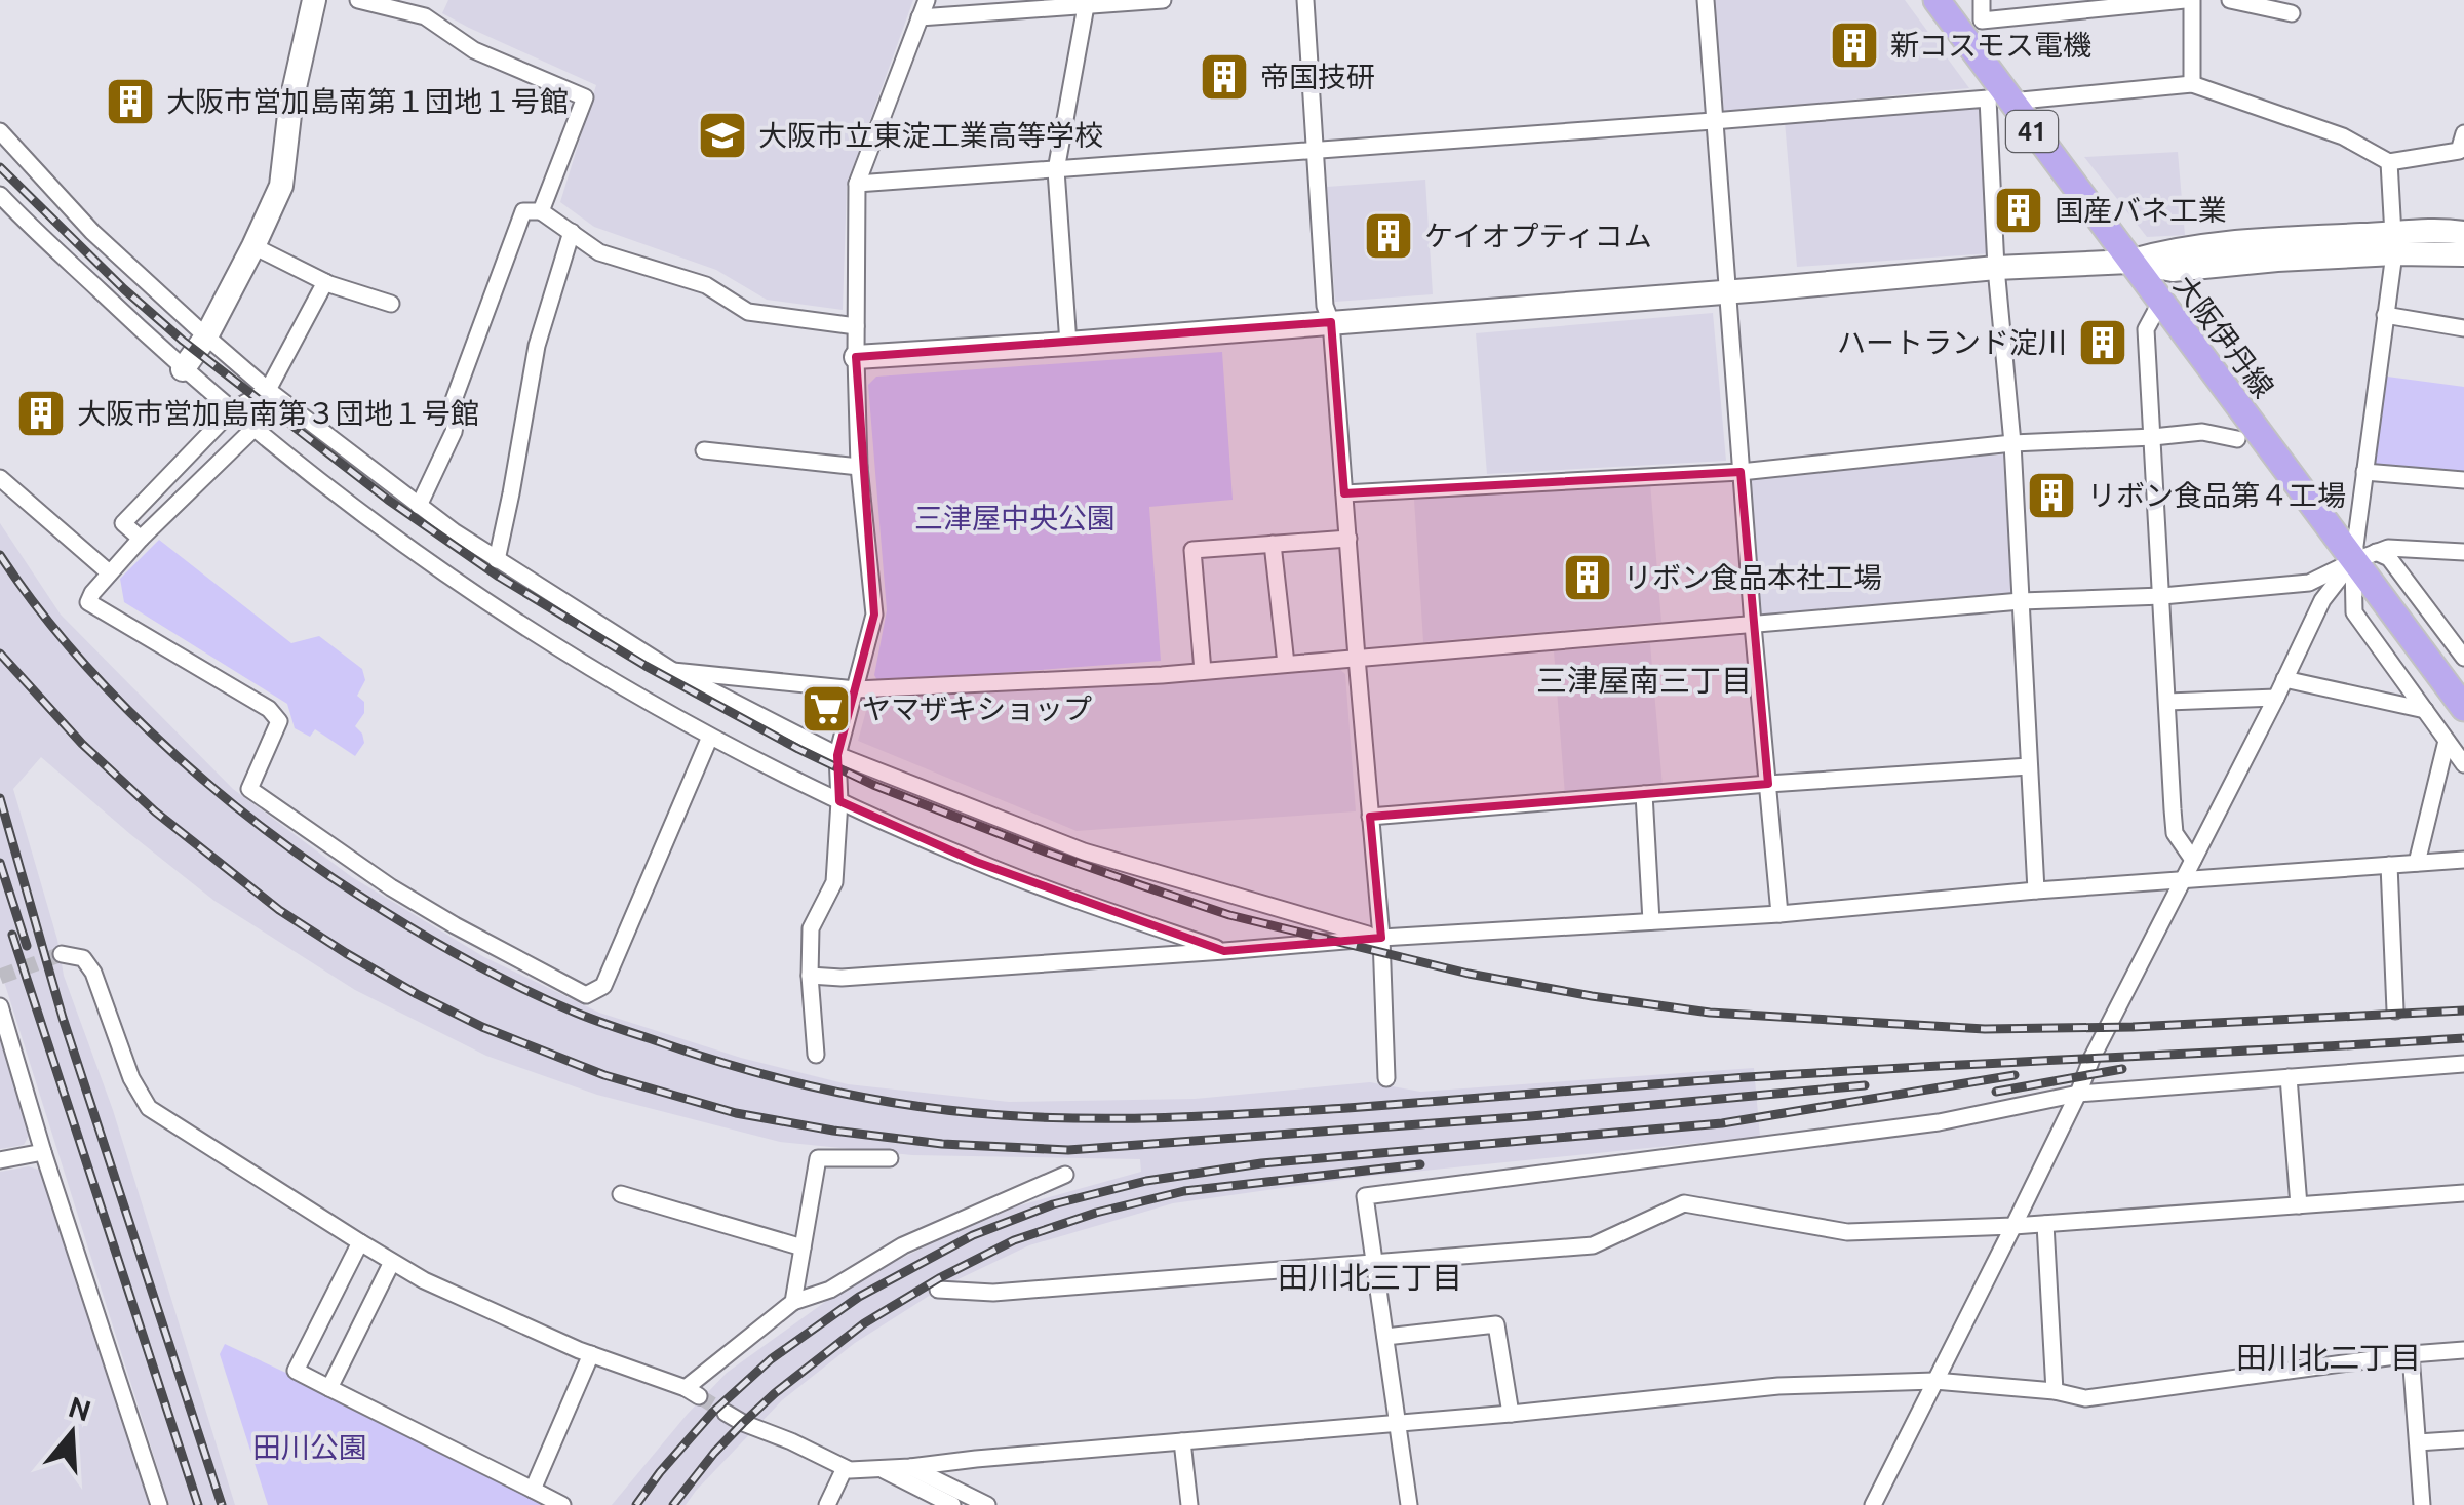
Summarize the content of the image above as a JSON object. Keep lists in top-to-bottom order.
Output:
{
  "streets": {
    "main road": ["41", "大阪伊丹線"]
  },
  "districts": ["三津屋南三丁目", "田川北三丁目", "田川北二丁目"],
  "parks": ["三津屋中央公園", "田川公園"],
  "places": {
    "building": [
      "新コスモス電機",
      "帝国技研",
      "大阪市営加島南第１団地１号館",
      "国産バネ工業",
      "ケイオプティコム",
      "ハートランド淀川",
      "大阪市営加島南第３団地１号館",
      "リボン食品第４工場",
      "リボン食品本社工場"
    ],
    "school or university": ["大阪市立東淀工業高等学校"],
    "supermarket": ["ヤマザキショップ"]
  },
  "north": "top"
}
